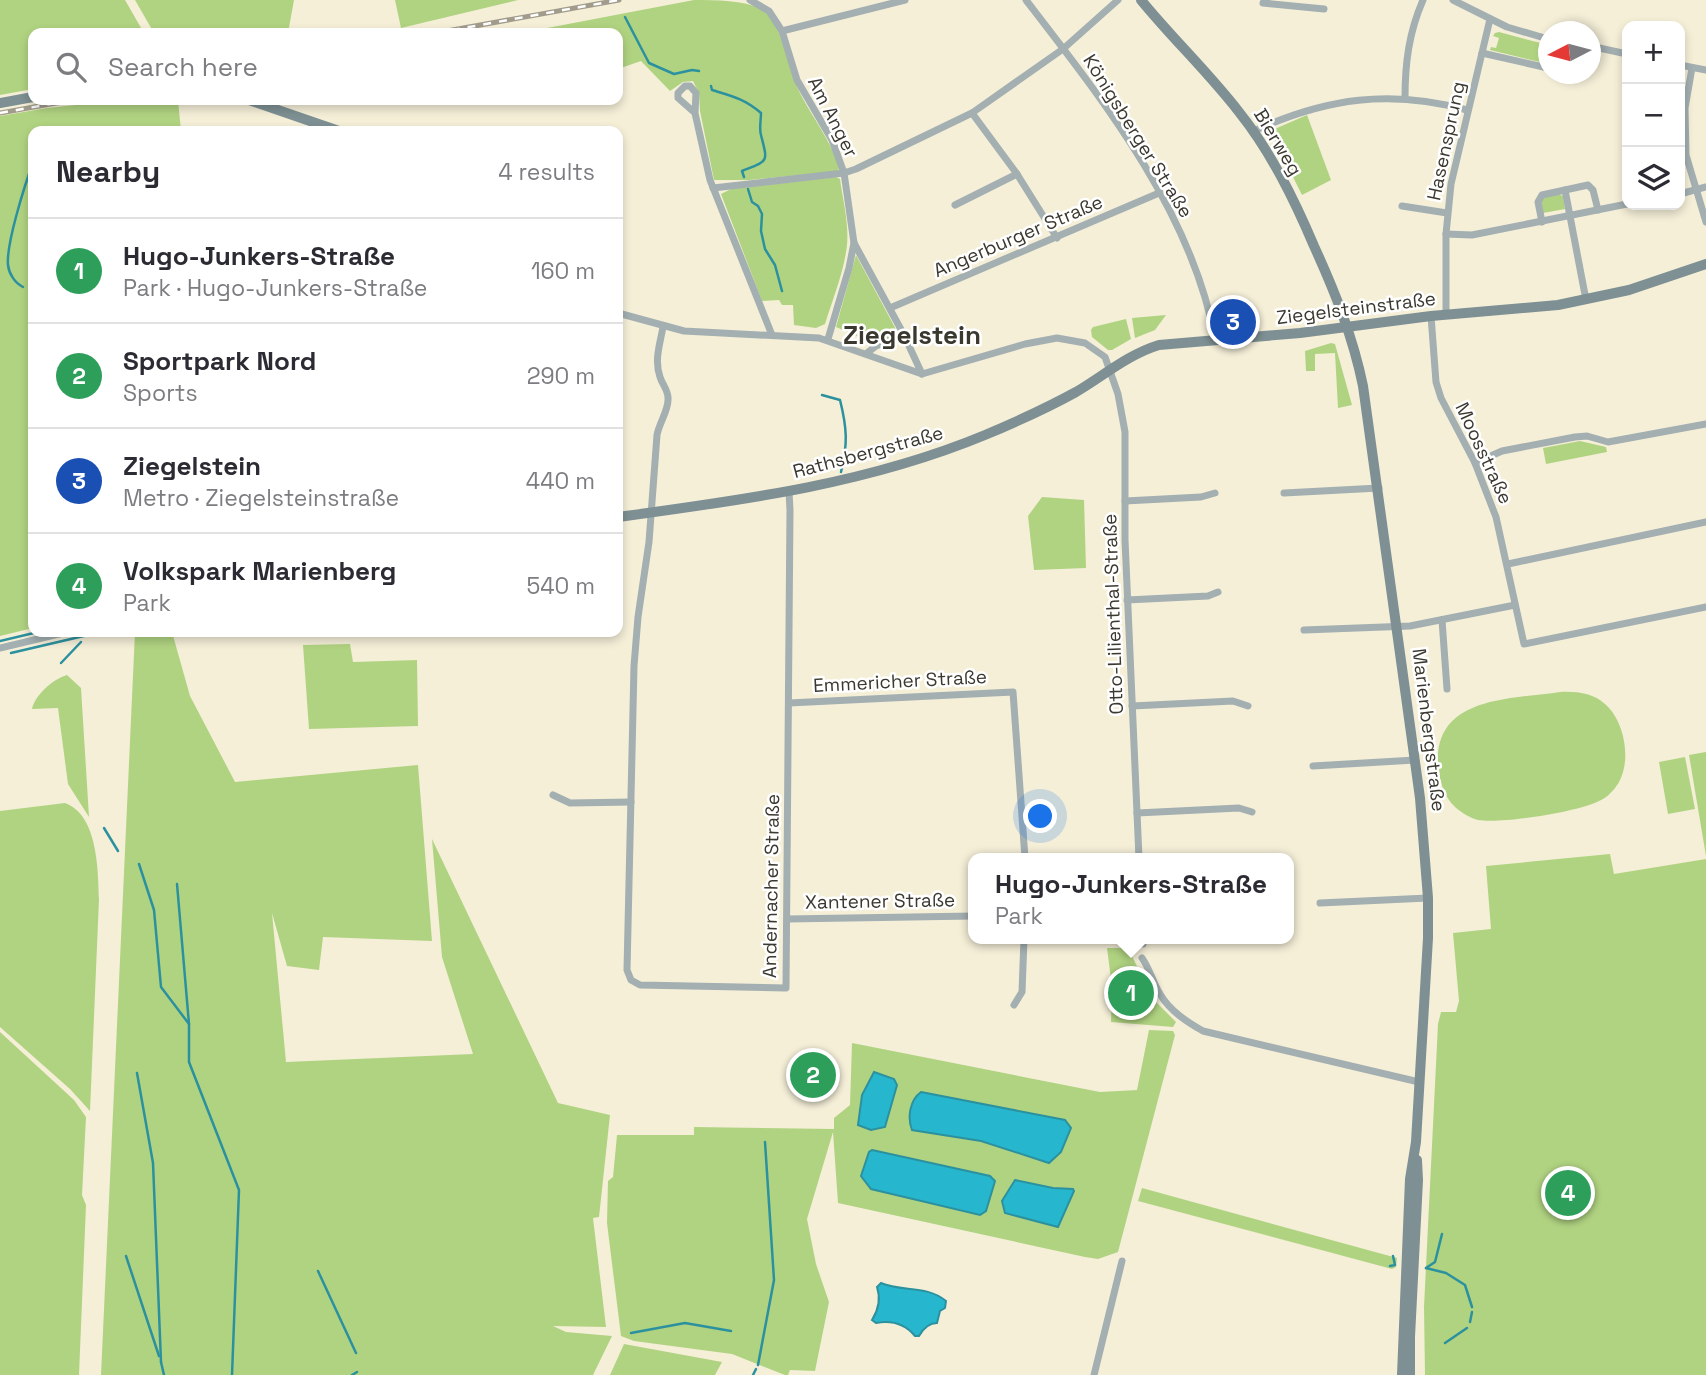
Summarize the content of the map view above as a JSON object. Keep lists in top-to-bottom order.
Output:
{
  "streets": {
    "main road": [
      "Bierweg",
      "Ziegelsteinstraße",
      "Rathsbergstraße",
      "Marienbergstraße"
    ],
    "street": [
      "Am Anger",
      "Königsberger Straße",
      "Hasensprung",
      "Angerburger Straße",
      "Moosstraße",
      "Otto-Lilienthal-Straße",
      "Emmericher Straße",
      "Andernacher Straße",
      "Xantener Straße"
    ]
  },
  "crossings": [
    ["Am Anger", "Angerburger Straße"],
    ["Königsberger Straße", "Angerburger Straße"],
    ["Königsberger Straße", "Ziegelsteinstraße"],
    ["Hasensprung", "Ziegelsteinstraße"],
    ["Bierweg", "Ziegelsteinstraße"],
    ["Bierweg", "Marienbergstraße"],
    ["Ziegelsteinstraße", "Rathsbergstraße"],
    ["Ziegelsteinstraße", "Moosstraße"],
    ["Ziegelsteinstraße", "Otto-Lilienthal-Straße"],
    ["Ziegelsteinstraße", "Marienbergstraße"],
    ["Rathsbergstraße", "Otto-Lilienthal-Straße"],
    ["Rathsbergstraße", "Andernacher Straße"],
    ["Emmericher Straße", "Andernacher Straße"],
    ["Andernacher Straße", "Xantener Straße"]
  ],
  "districts": ["Ziegelstein"],
  "north": "left",
  "page": {
    "map_buttons": ["+", "−"],
    "search": "Search here",
    "heading": ["Nearby", "4 results"],
    "list": [
      {
        "mark": "1",
        "name": "Hugo-Junkers-Straße",
        "note": "Park · Hugo-Junkers-Straße",
        "value": "160 m"
      },
      {
        "mark": "2",
        "name": "Sportpark Nord",
        "note": "Sports",
        "value": "290 m"
      },
      {
        "mark": "3",
        "name": "Ziegelstein",
        "note": "Metro · Ziegelsteinstraße",
        "value": "440 m"
      },
      {
        "mark": "4",
        "name": "Volkspark Marienberg",
        "note": "Park",
        "value": "540 m"
      }
    ],
    "pins": [
      "3",
      "1",
      "2",
      "4"
    ],
    "popup": ["Hugo-Junkers-Straße", "Park"]
  }
}
